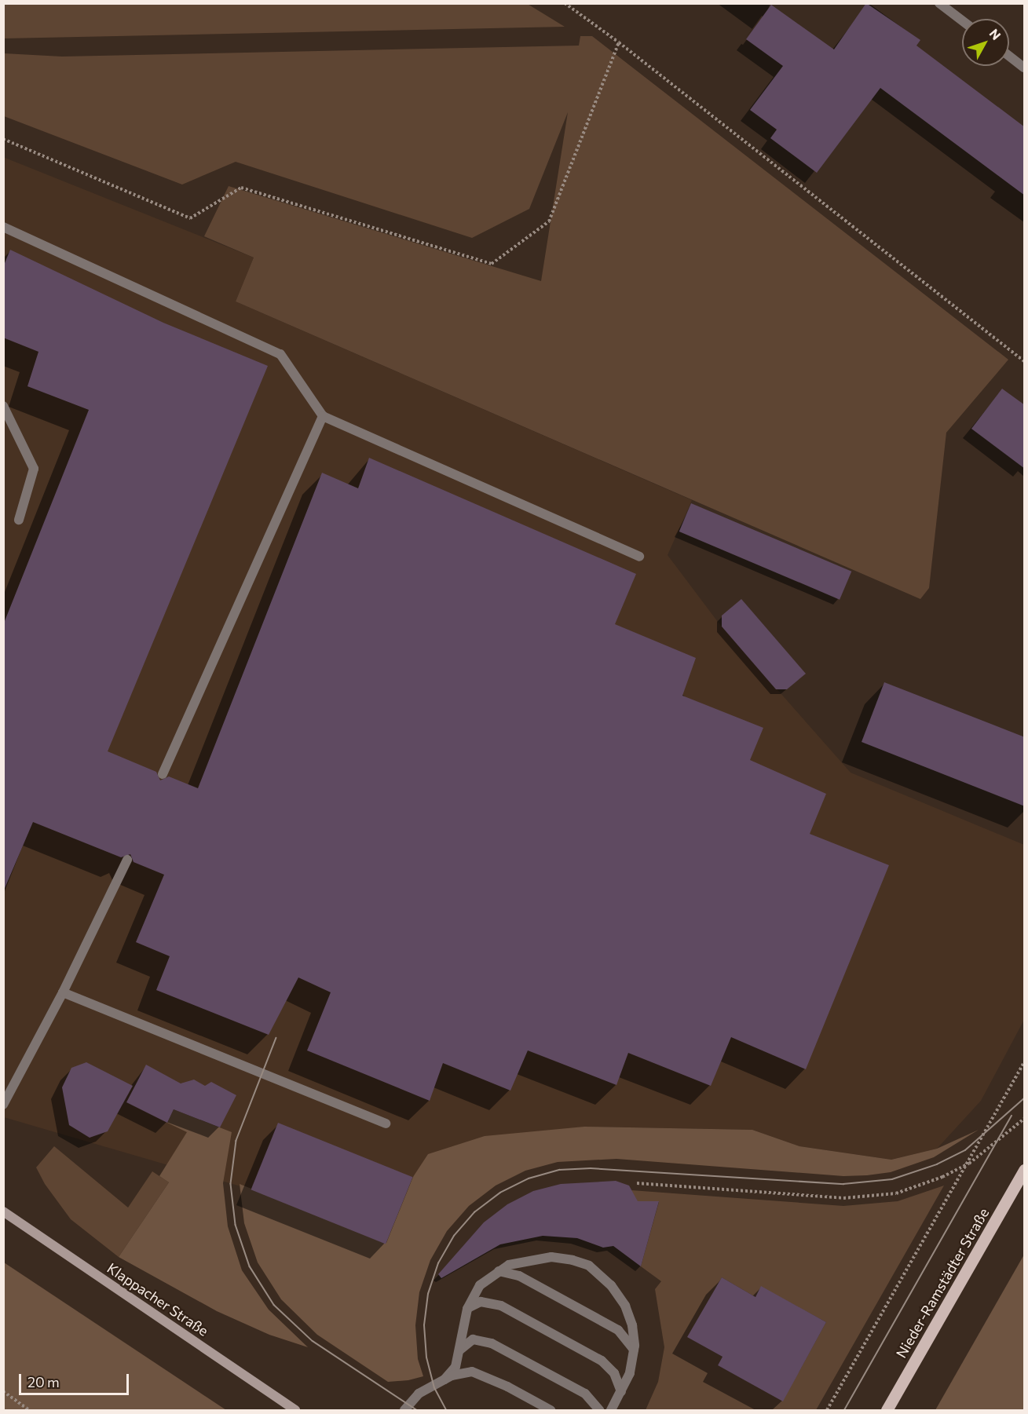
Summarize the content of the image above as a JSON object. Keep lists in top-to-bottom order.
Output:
{
  "streets": {
    "main road": ["Nieder-Ramstädter Straße", "Klappacher Straße"]
  },
  "scale_bar": "20 m",
  "north": "top right"
}
